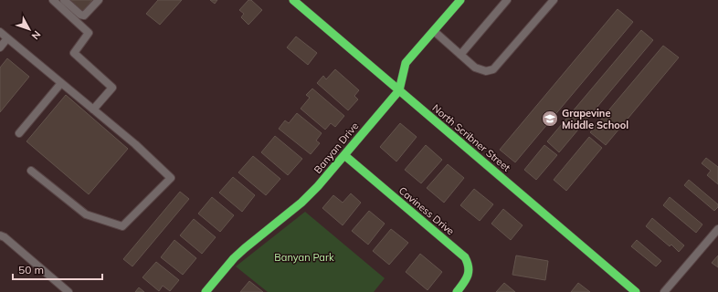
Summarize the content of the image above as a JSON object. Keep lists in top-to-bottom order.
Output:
{
  "streets": {
    "street": ["North Scribner Street", "Banyan Drive", "Caviness Drive"]
  },
  "crossings": [
    ["North Scribner Street", "Banyan Drive"],
    ["Banyan Drive", "Caviness Drive"]
  ],
  "parks": ["Banyan Park"],
  "places": {
    "school or university": ["Grapevine Middle School"]
  },
  "scale_bar": "50 m",
  "north": "bottom right"
}
